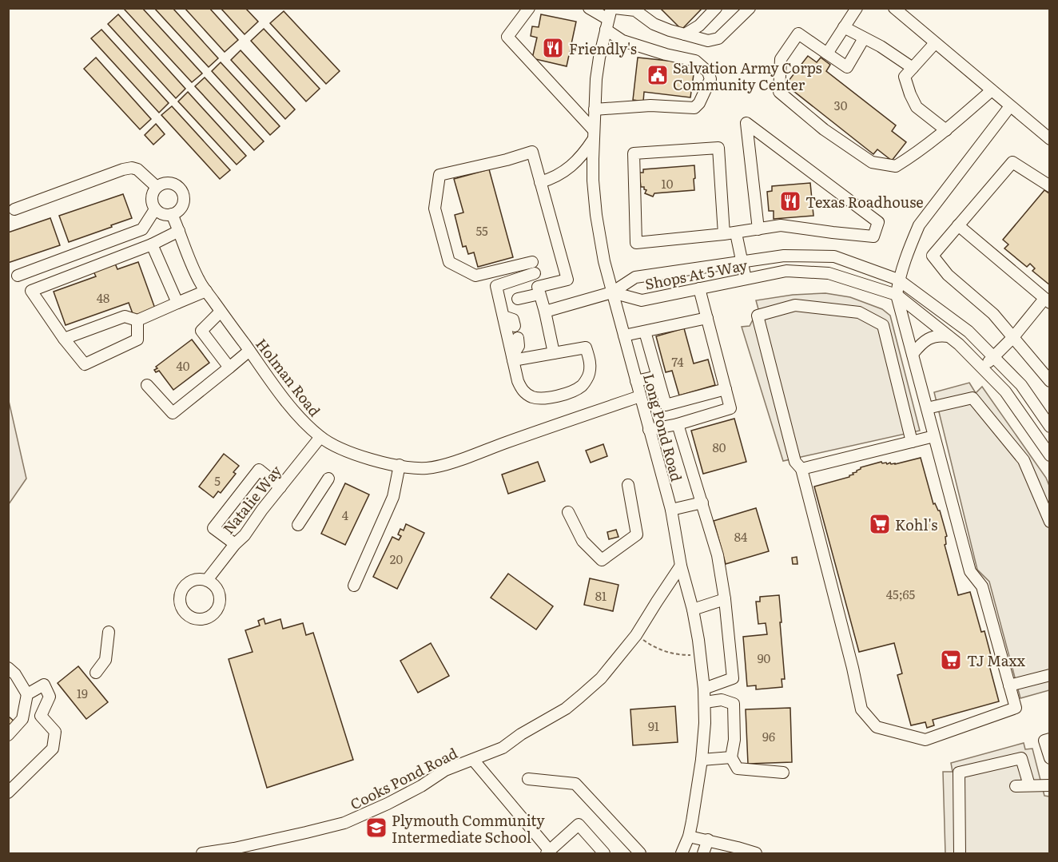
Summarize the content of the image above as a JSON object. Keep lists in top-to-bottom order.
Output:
{
  "streets": {
    "street": [
      "Shops At 5 Way",
      "Holman Road",
      "Long Pond Road",
      "Natalie Way",
      "Cooks Pond Road"
    ]
  },
  "crossings": [
    ["Shops At 5 Way", "Long Pond Road"],
    ["Holman Road", "Long Pond Road"],
    ["Holman Road", "Natalie Way"],
    ["Long Pond Road", "Cooks Pond Road"]
  ],
  "places": {
    "restaurant": ["Friendly's", "Texas Roadhouse"],
    "public building": ["Salvation Army Corps Community Center"],
    "supermarket": ["Kohl's", "TJ Maxx"],
    "school or university": ["Plymouth Community Intermediate School"]
  },
  "house_numbers": [
    "30",
    "10",
    "55",
    "48",
    "74",
    "40",
    "80",
    "5",
    "4",
    "84",
    "20",
    "45;65",
    "81",
    "90",
    "19",
    "91",
    "96"
  ]
}
